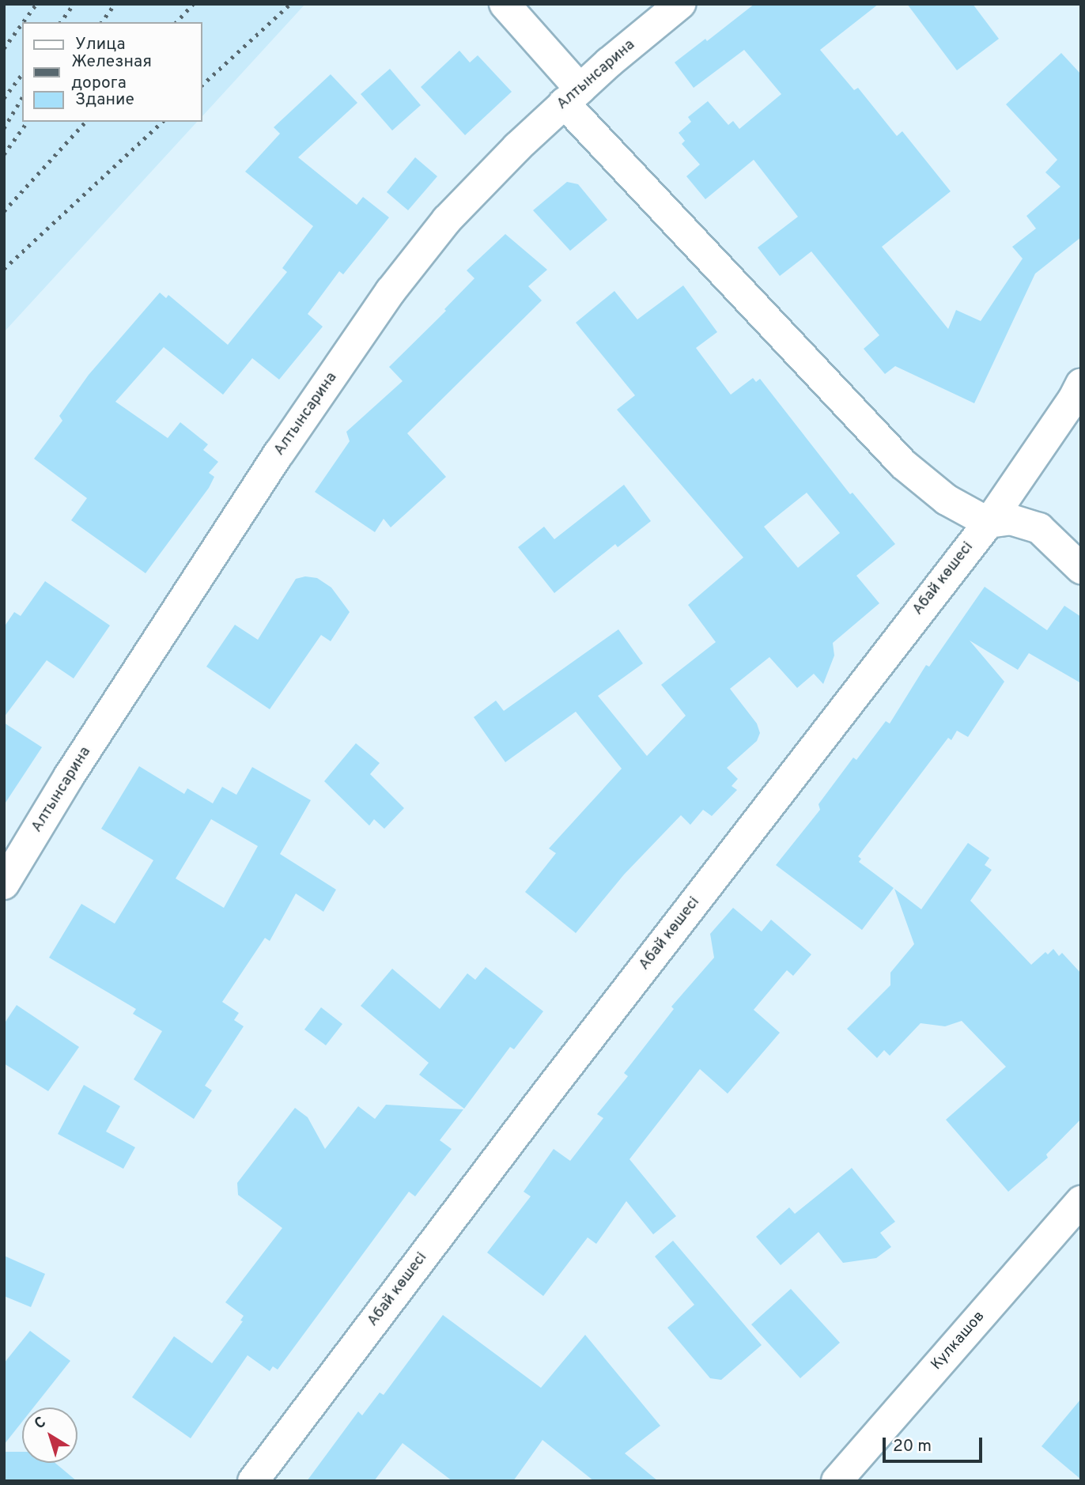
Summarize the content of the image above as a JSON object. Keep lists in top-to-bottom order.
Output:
{
  "streets": {
    "street": ["Алтынсарина", "Абай көшесі", "Кулкашов"]
  },
  "legend": ["Улица", "Железная дорога", "Здание"],
  "scale_bar": "20 m",
  "north": "top left"
}
